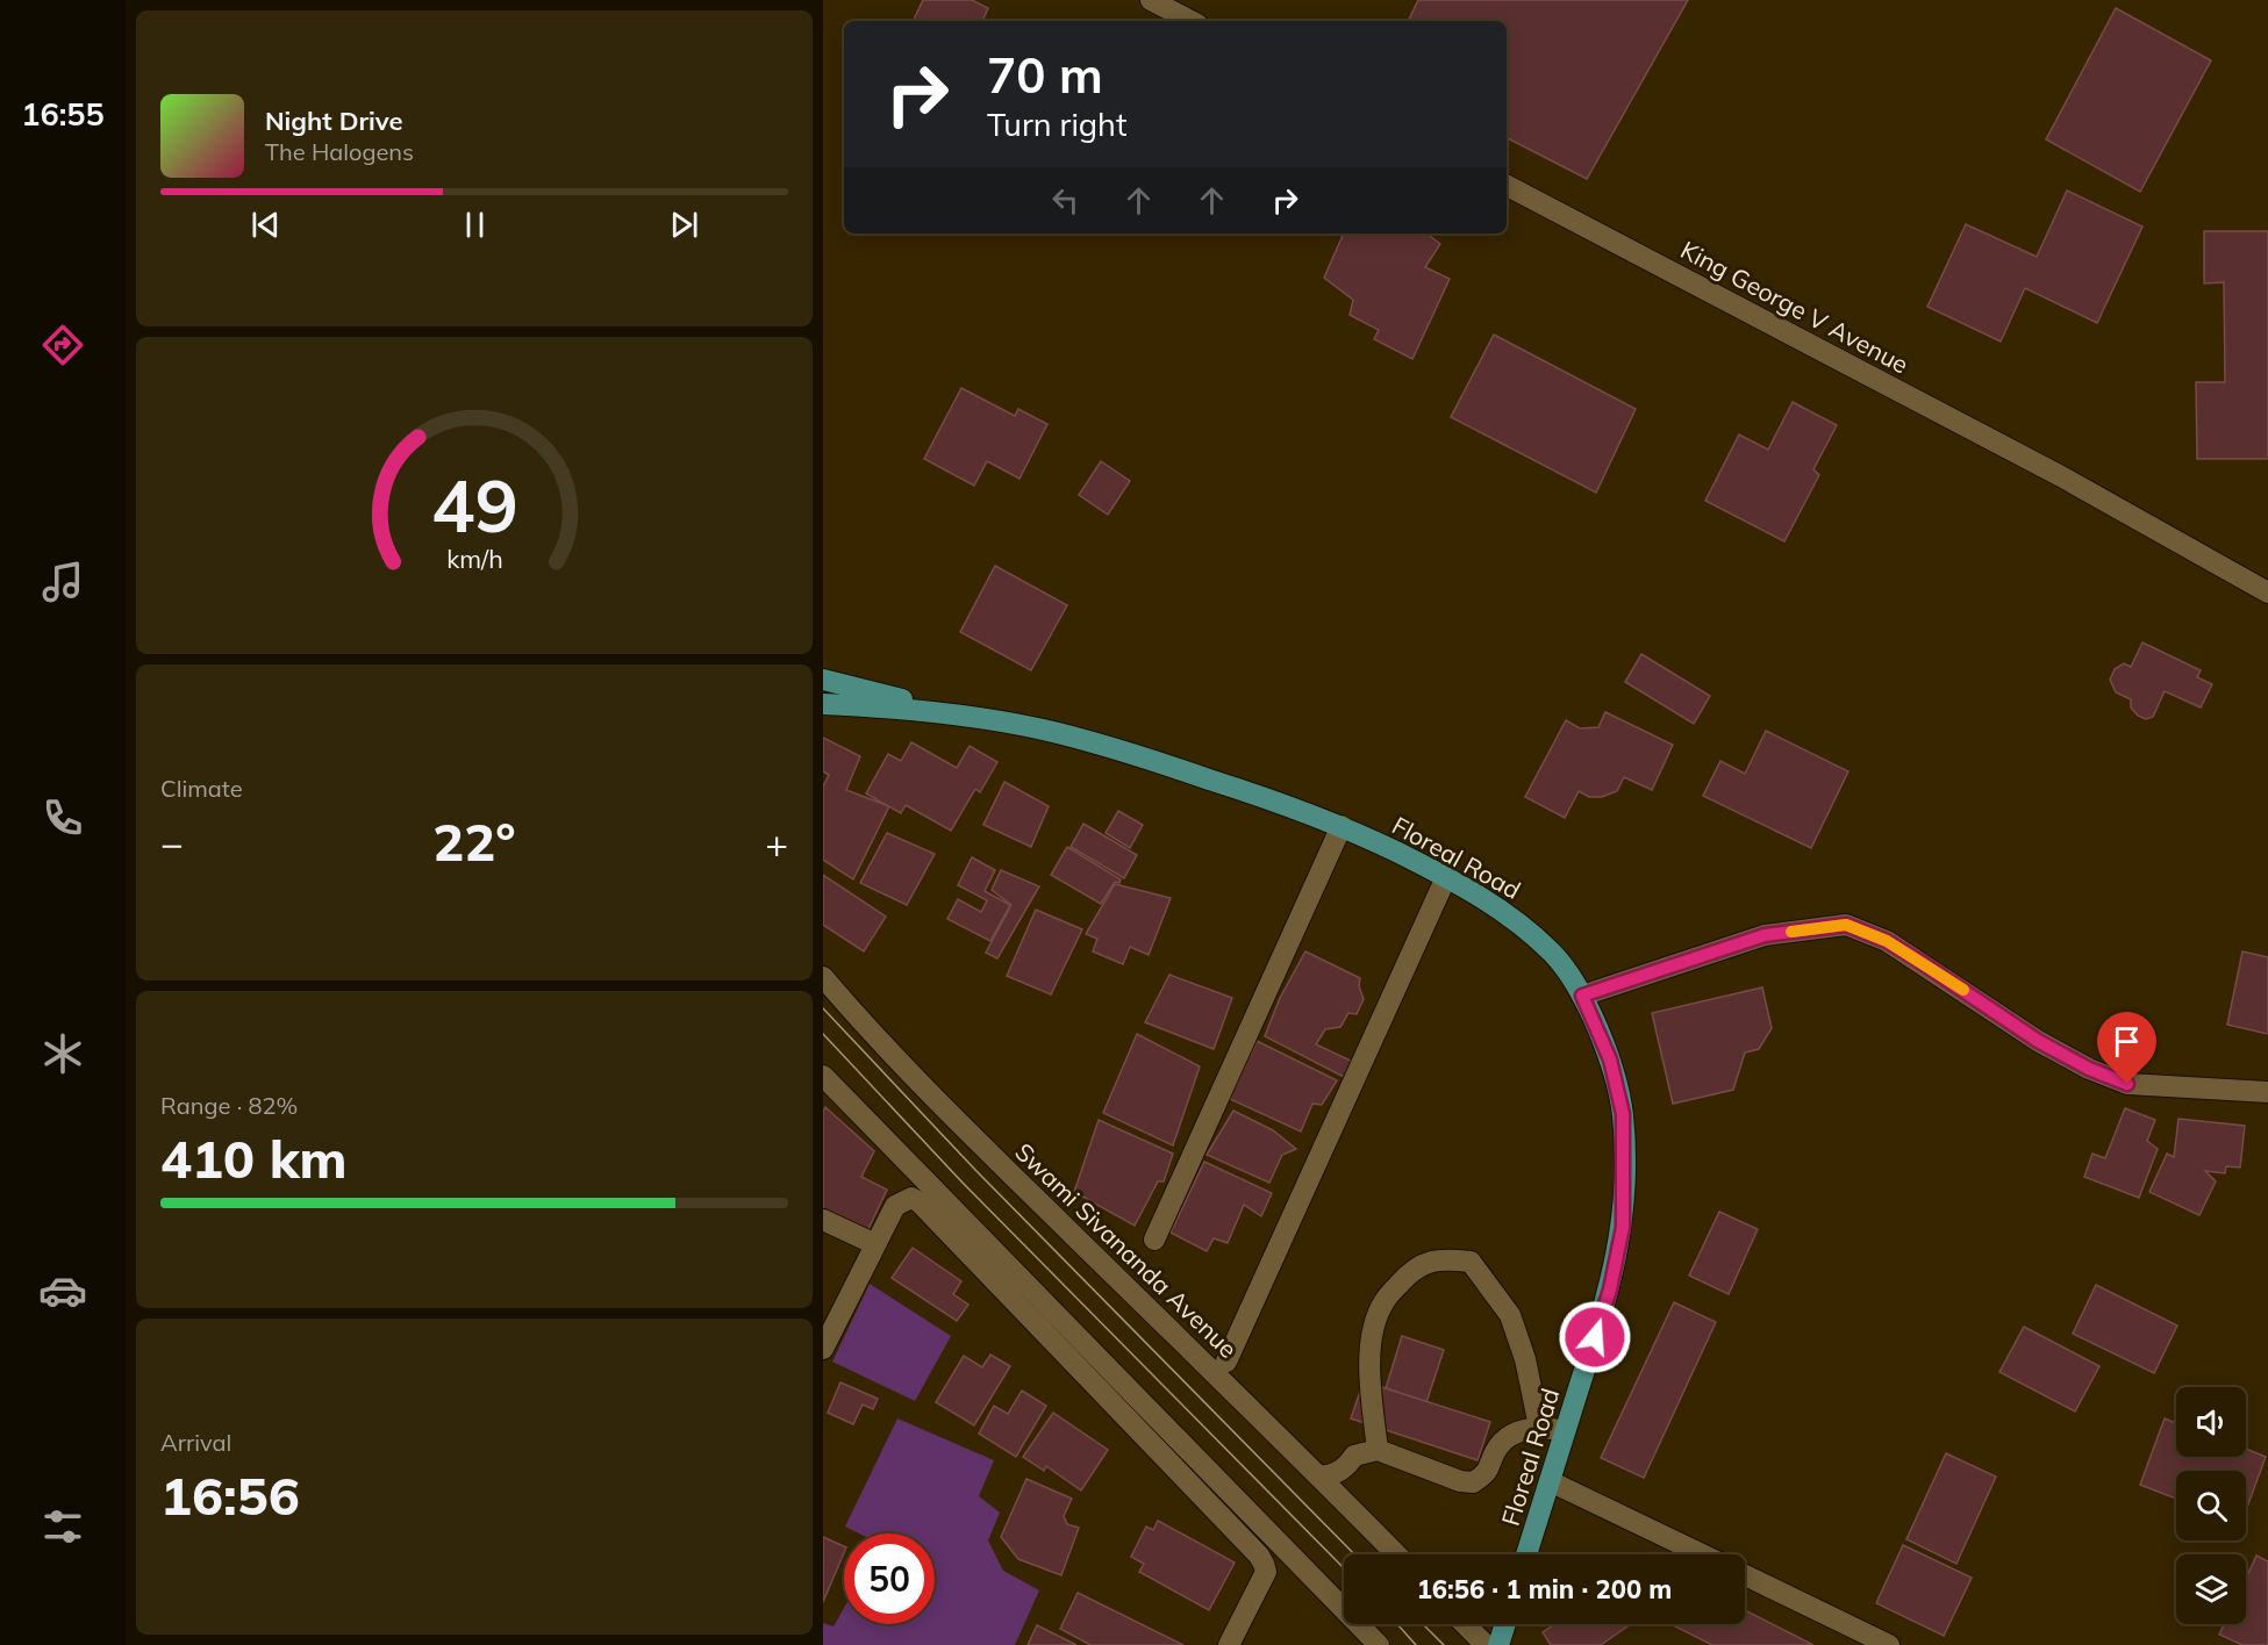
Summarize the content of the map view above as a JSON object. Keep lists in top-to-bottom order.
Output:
{
  "streets": {
    "main road": ["Floreal Road"],
    "street": ["King George V Avenue", "Swami Sivananda Avenue"]
  },
  "page": {
    "tabs": "16:55",
    "turn": ["70 m", "Turn right"],
    "song": ["Night Drive", "The Halogens"],
    "tile": [
      "Climate",
      ["Range · 82%", "410 km"],
      ["Arrival", "16:56"]
    ],
    "heat": ["−", "22°", "+"],
    "limit": "50",
    "trip": "16:56 · 1 min · 200 m",
    "gauge": ["49", "km/h"]
  }
}
